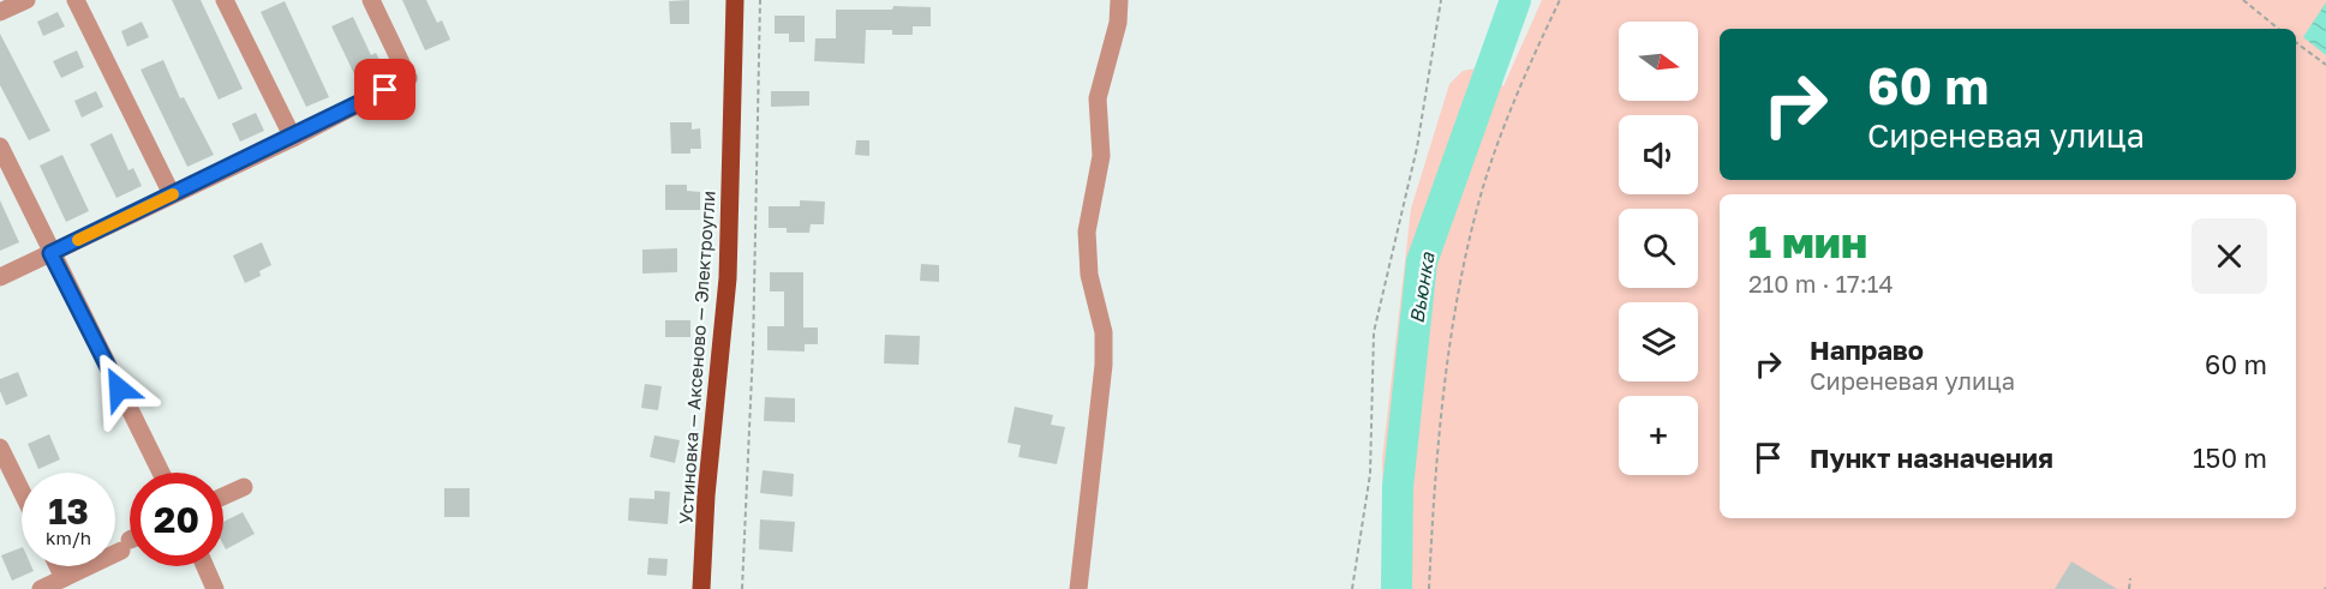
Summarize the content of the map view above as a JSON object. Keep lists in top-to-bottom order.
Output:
{
  "streets": {
    "main road": ["Устиновка — Аксеново — Электроугли"]
  },
  "water": ["Вьюнка"],
  "north": "right",
  "page": {
    "map_buttons": "+",
    "turn": ["60 m", "Сиреневая улица"],
    "heading": ["1 мин", "210 m · 17:14"],
    "list": [
      {
        "name": "Направо",
        "note": "Сиреневая улица",
        "value": "60 m"
      },
      {
        "name": "Пункт назначения",
        "value": "150 m"
      }
    ],
    "speed": "13 km/h",
    "limit": "20"
  }
}
